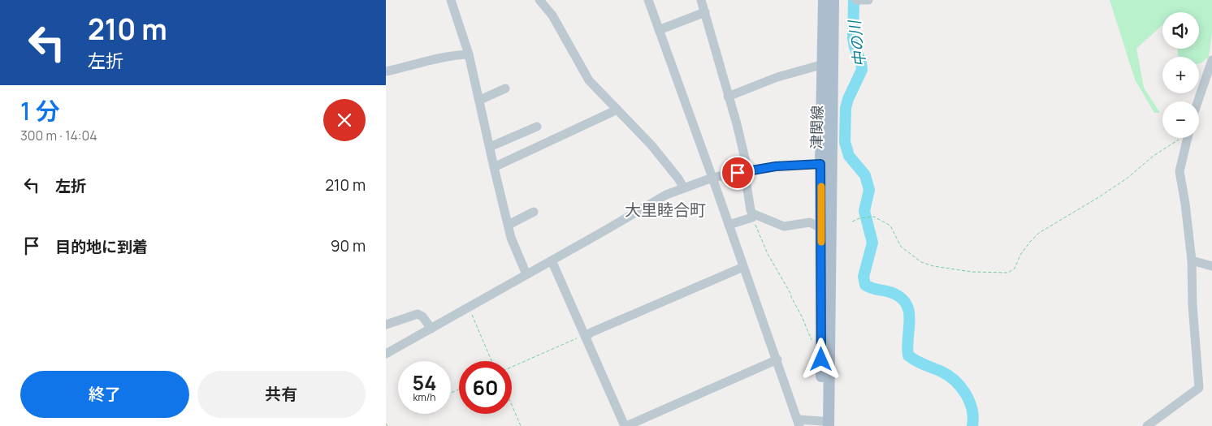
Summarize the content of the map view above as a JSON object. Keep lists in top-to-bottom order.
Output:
{
  "streets": {
    "main road": ["津関線"]
  },
  "districts": ["大里睦合町"],
  "water": ["中の川"],
  "page": {
    "turn": ["210 m", "左折"],
    "map_buttons": ["+", "−"],
    "heading": ["1 分", "300 m · 14:04"],
    "list": [
      {
        "name": "左折",
        "value": "210 m"
      },
      {
        "name": "目的地に到着",
        "value": "90 m"
      }
    ],
    "speed": "54 km/h",
    "limit": "60",
    "buttons": ["終了", "共有"]
  }
}
